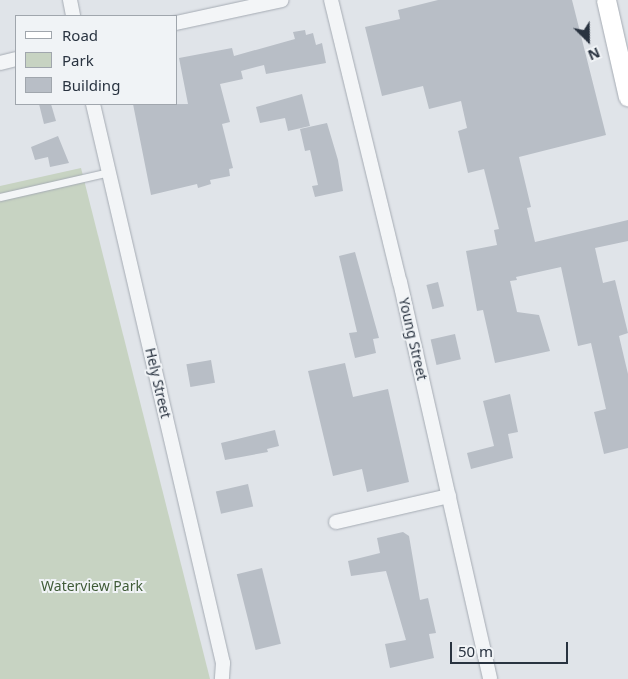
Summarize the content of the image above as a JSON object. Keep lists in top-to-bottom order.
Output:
{
  "streets": {
    "street": ["Young Street", "Hely Street"]
  },
  "parks": ["Waterview Park"],
  "legend": ["Road", "Park", "Building"],
  "scale_bar": "50 m",
  "north": "bottom right"
}
